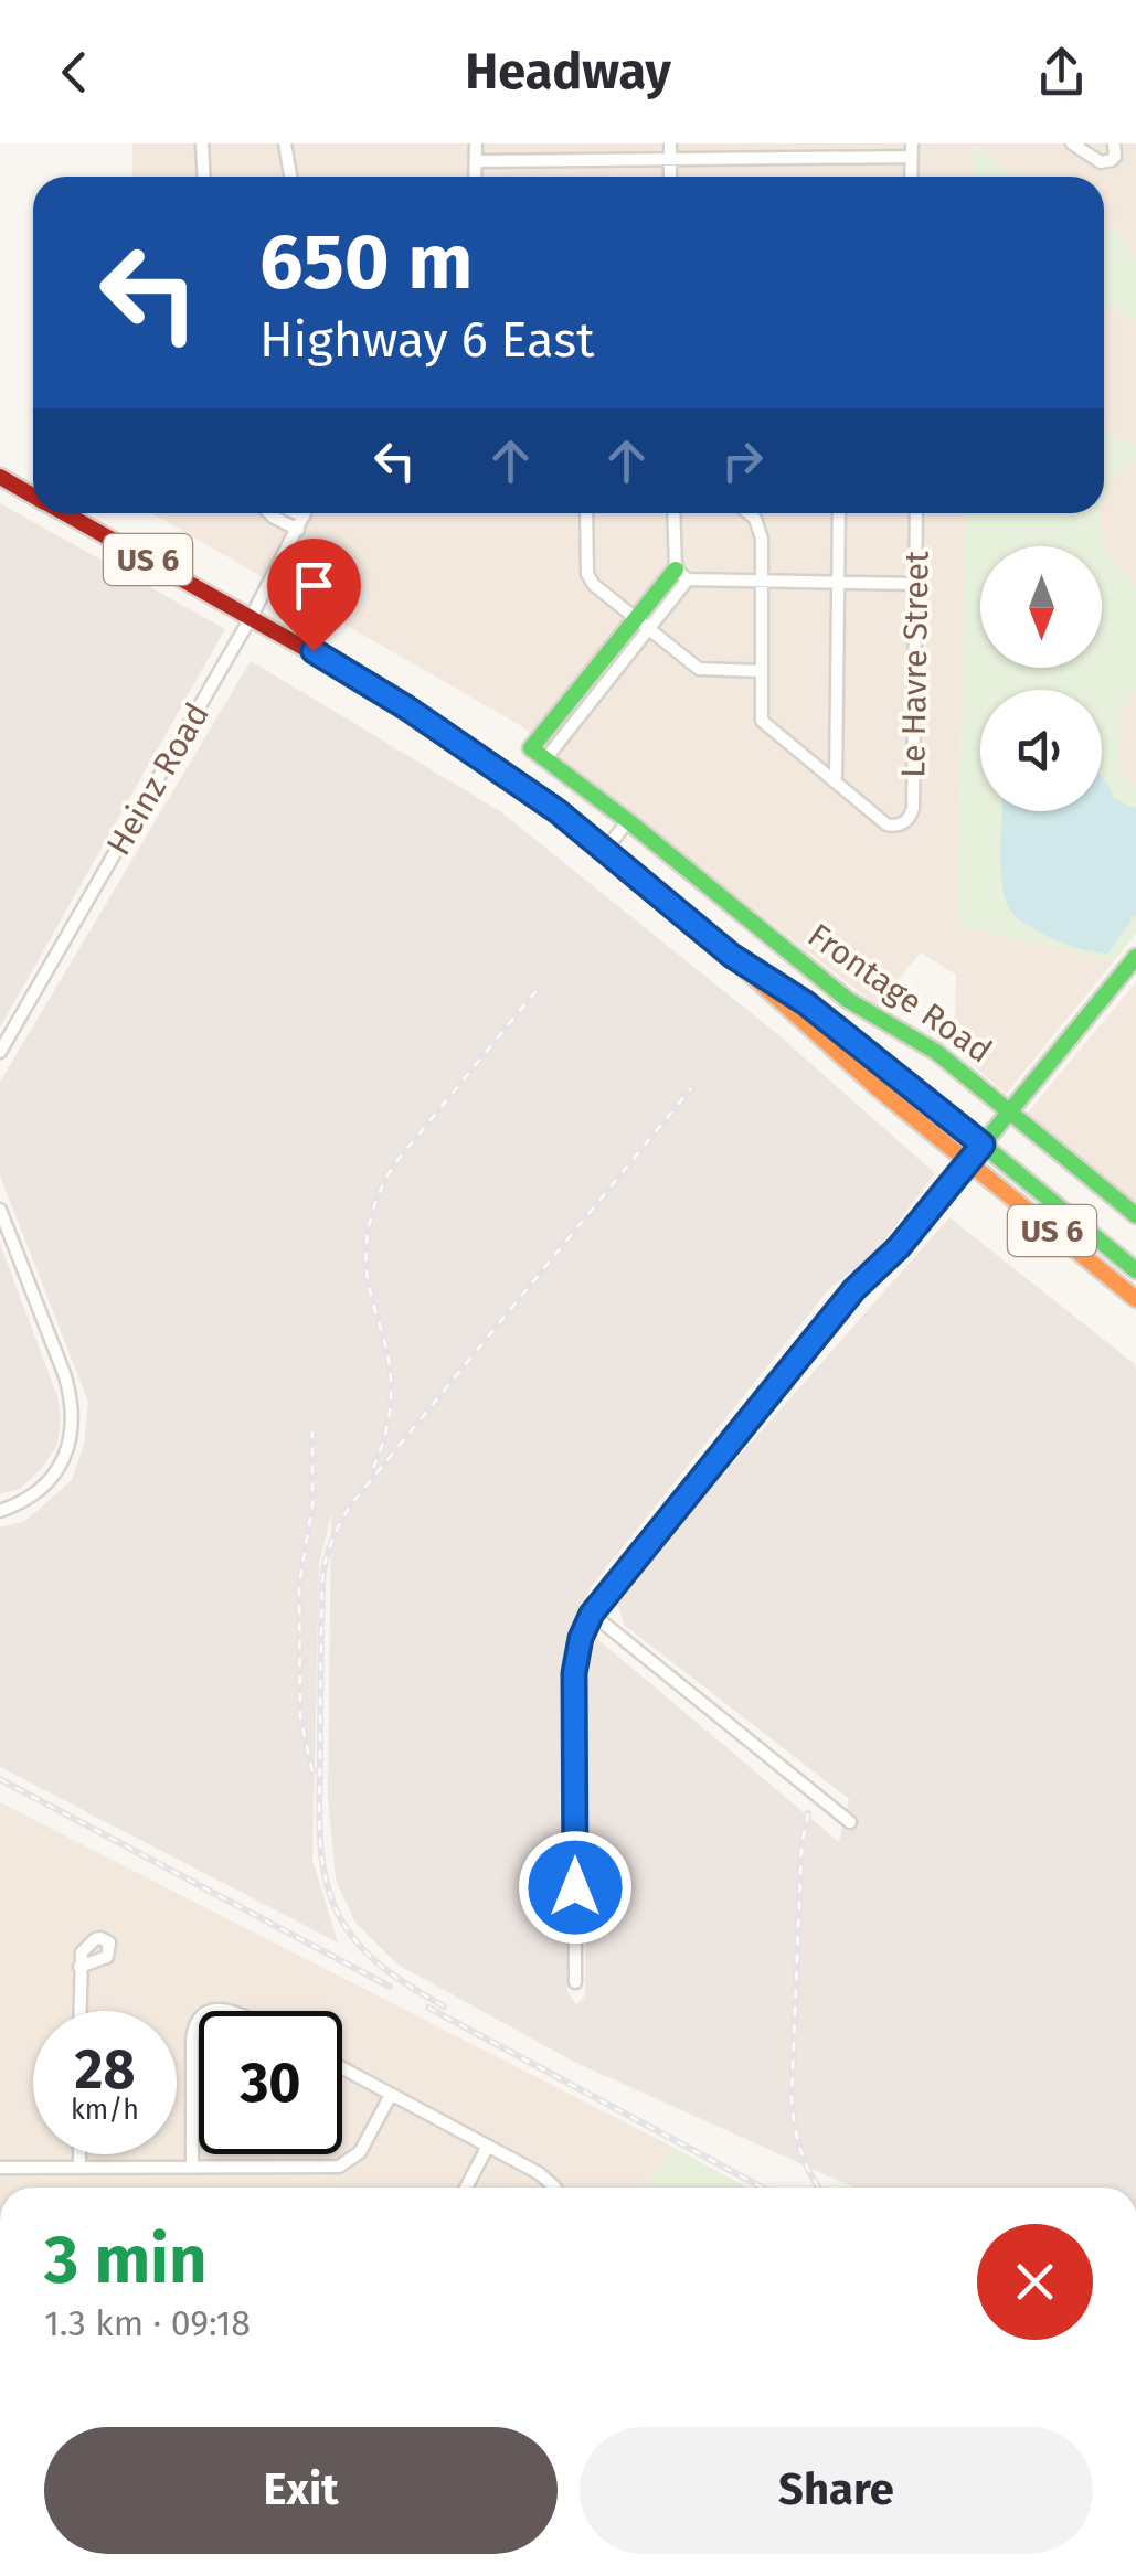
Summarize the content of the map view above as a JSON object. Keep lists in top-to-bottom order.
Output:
{
  "streets": {
    "main road": ["US 6", "Frontage Road"],
    "street": ["Le Havre Street", "Heinz Road"]
  },
  "crossings": [
    ["US 6", "Heinz Road"]
  ],
  "north": "bottom",
  "page": {
    "header": "Headway",
    "turn": ["650 m", "Highway 6 East"],
    "speed": "28 km/h",
    "limit": "30",
    "heading": ["3 min", "1.3 km · 09:18"],
    "buttons": ["Exit", "Share"]
  }
}
